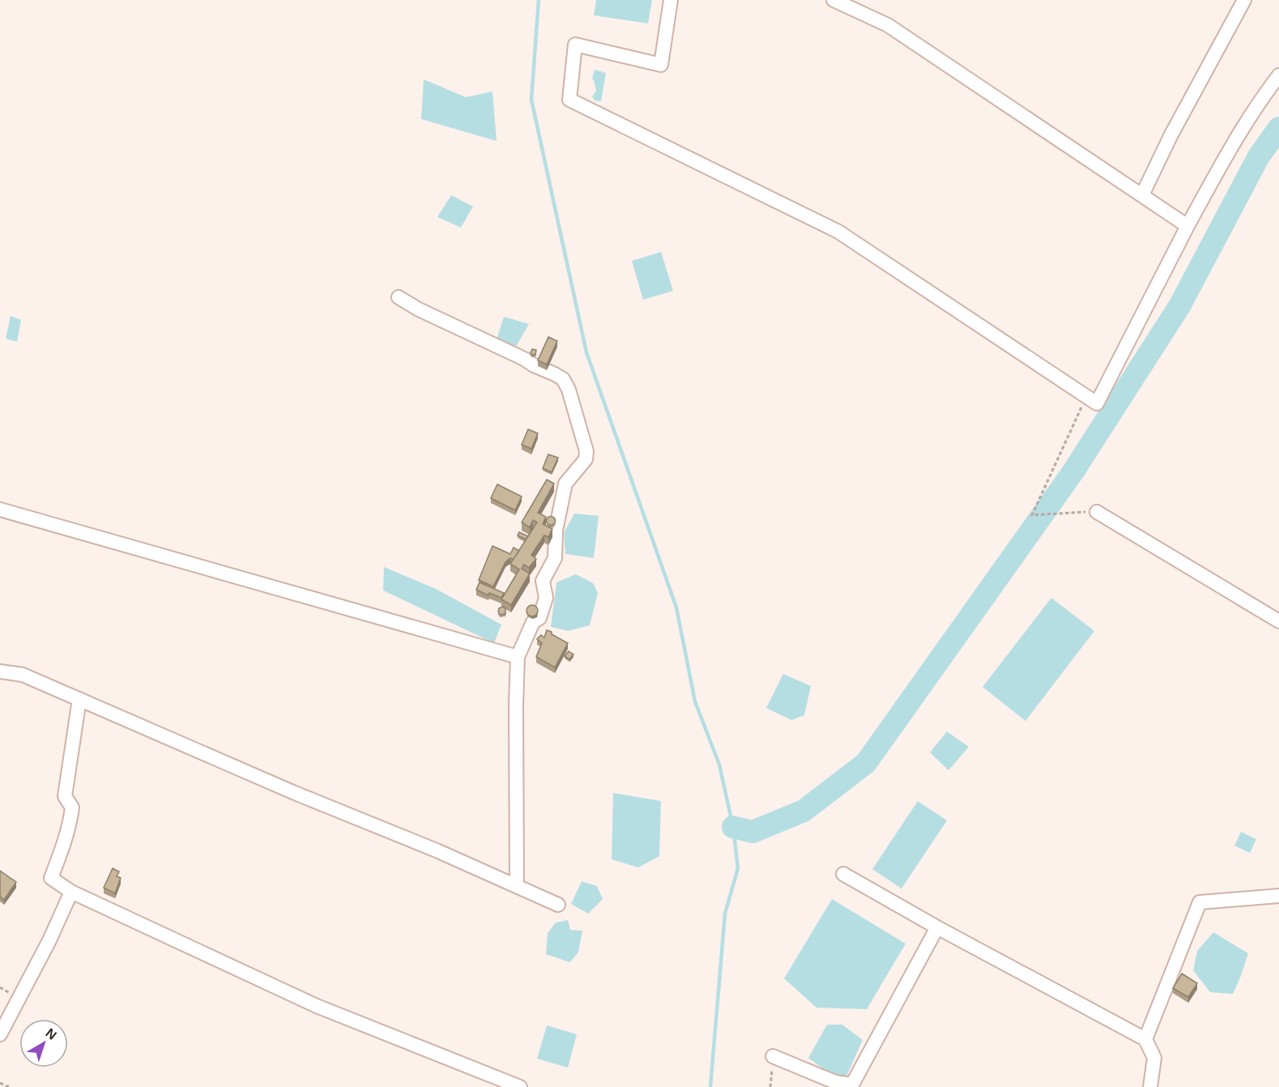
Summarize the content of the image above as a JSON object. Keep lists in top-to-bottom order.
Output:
{
  "north": "top right"
}
